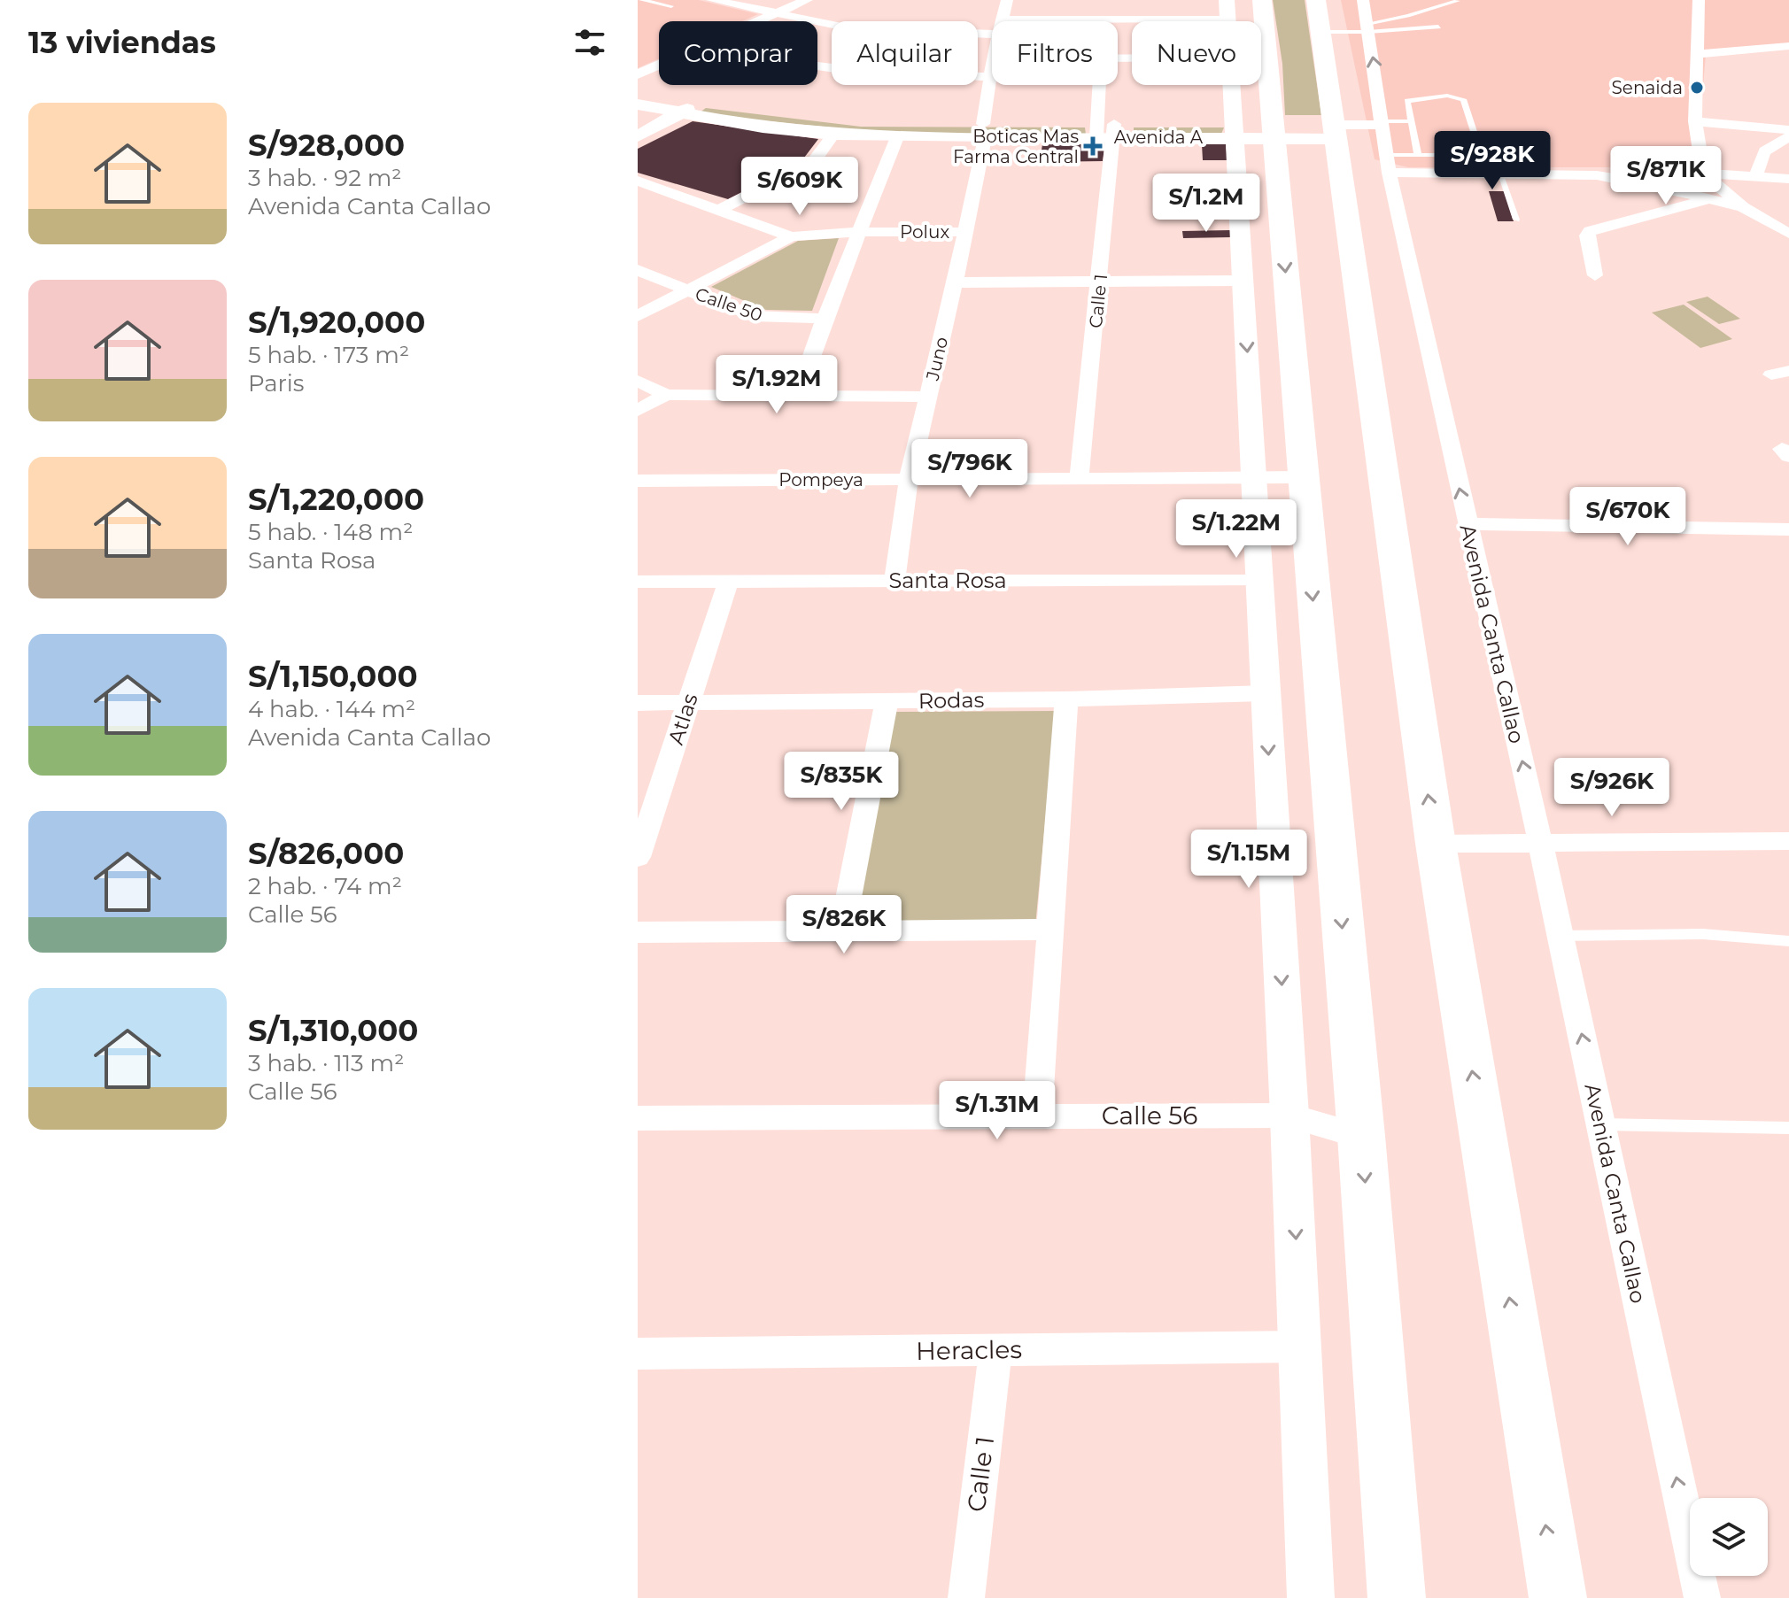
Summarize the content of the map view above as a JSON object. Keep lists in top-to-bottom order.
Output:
{
  "streets": {
    "street": [
      "Avenida A",
      "Polux",
      "Calle 1",
      "Calle 50",
      "Juno",
      "Pompeya",
      "Santa Rosa",
      "Avenida Canta Callao",
      "Rodas",
      "Atlas",
      "Calle 56",
      "Heracles"
    ]
  },
  "crossings": [
    ["Avenida A", "Calle 1"],
    ["Avenida A", "Juno"],
    ["Avenida A", "Avenida Canta Callao"],
    ["Polux", "Juno"],
    ["Calle 1", "Pompeya"],
    ["Calle 1", "Heracles"],
    ["Juno", "Pompeya"],
    ["Juno", "Santa Rosa"],
    ["Santa Rosa", "Atlas"],
    ["Rodas", "Atlas"]
  ],
  "places": {
    "other": ["Senaida"],
    "health": ["Boticas Mas Farma Central"]
  },
  "page": {
    "heading": "13 viviendas",
    "chip": [
      "Comprar",
      "Alquilar",
      "Filtros",
      "Nuevo"
    ],
    "list": [
      {
        "name": "S/928,000",
        "note": "3 hab. · 92 m² · Avenida Canta Callao"
      },
      {
        "name": "S/1,920,000",
        "note": "5 hab. · 173 m² · Paris"
      },
      {
        "name": "S/1,220,000",
        "note": "5 hab. · 148 m² · Santa Rosa"
      },
      {
        "name": "S/1,150,000",
        "note": "4 hab. · 144 m² · Avenida Canta Callao"
      },
      {
        "name": "S/826,000",
        "note": "2 hab. · 74 m² · Calle 56"
      },
      {
        "name": "S/1,310,000",
        "note": "3 hab. · 113 m² · Calle 56"
      }
    ],
    "price": [
      "S/928K",
      "S/871K",
      "S/609K",
      "S/1.2M",
      "S/1.92M",
      "S/796K",
      "S/670K",
      "S/1.22M",
      "S/835K",
      "S/926K",
      "S/1.15M",
      "S/826K",
      "S/1.31M"
    ]
  }
}
